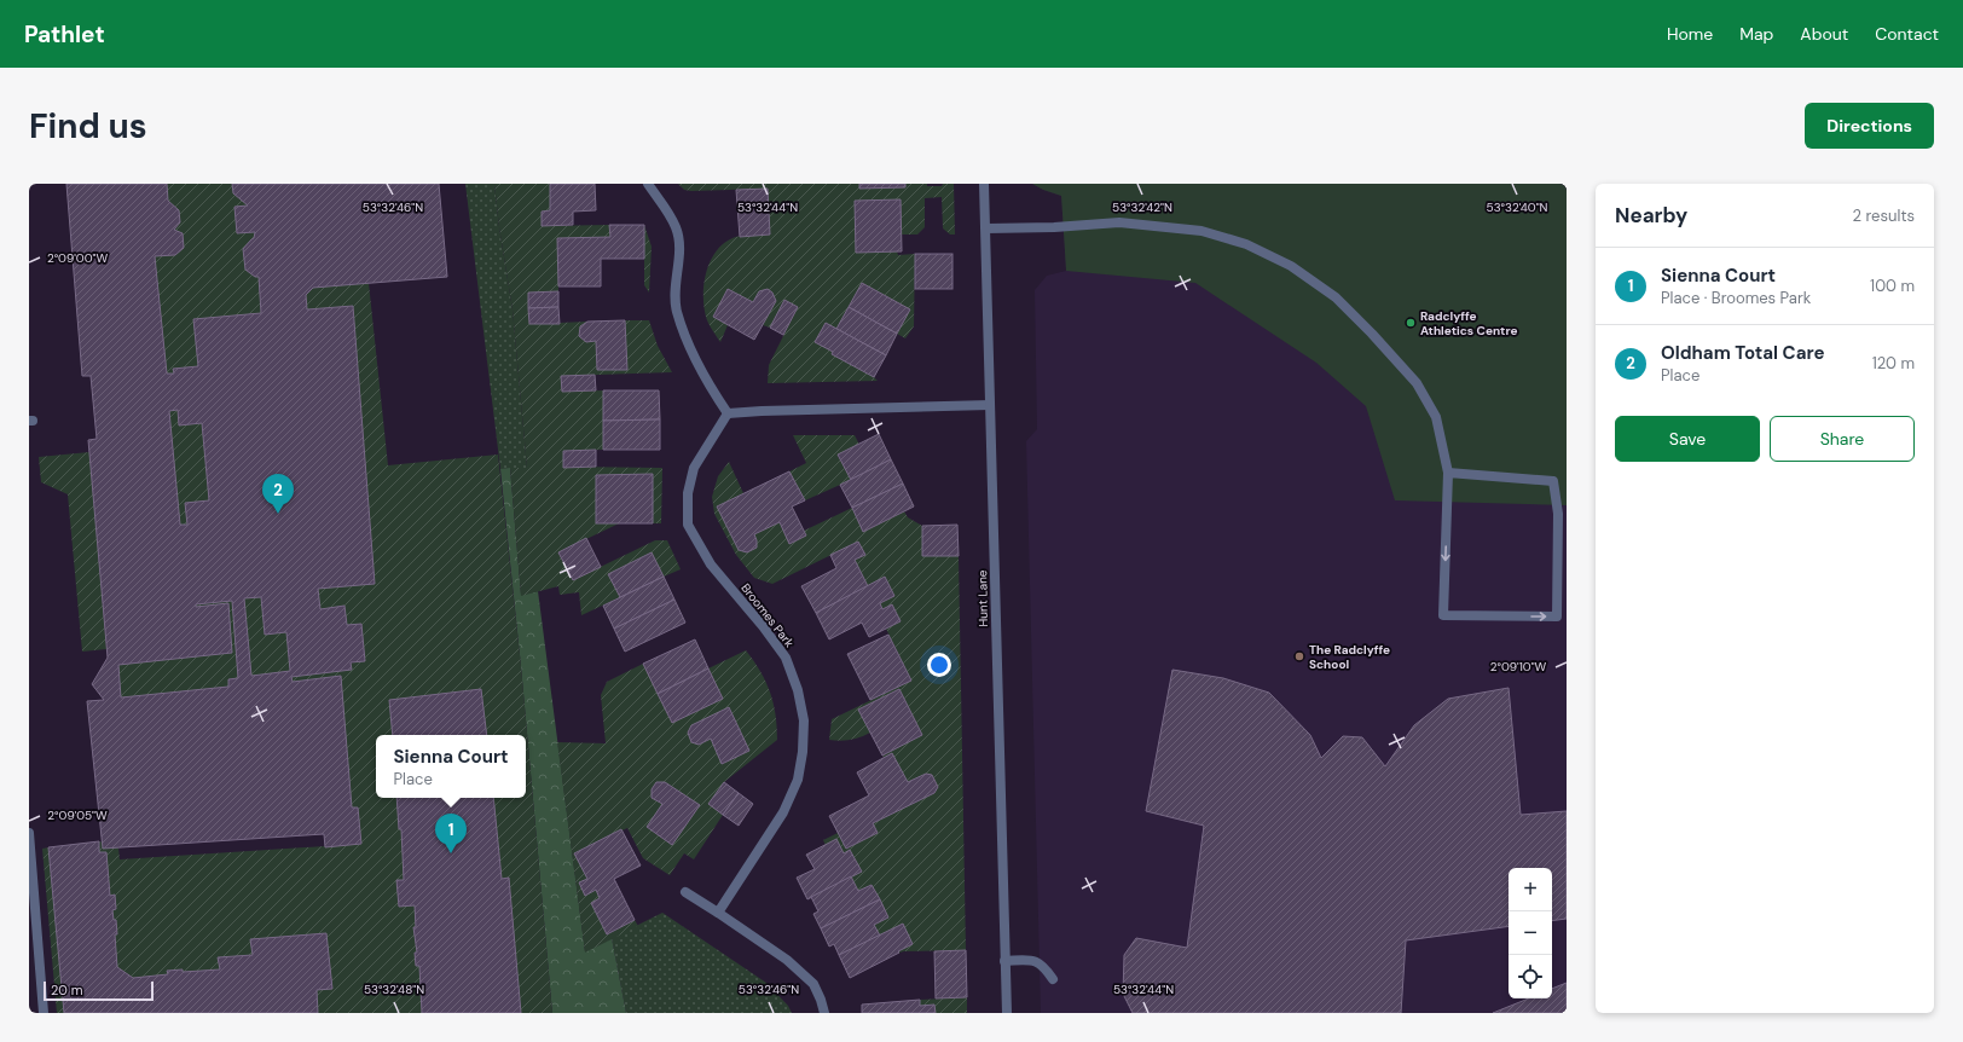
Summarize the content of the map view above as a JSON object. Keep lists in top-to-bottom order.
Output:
{
  "streets": {
    "street": ["Hunt Lane", "Broomes Park"]
  },
  "places": ["Radclyffe Athletics Centre", "The Radclyffe School"],
  "scale_bar": "20 m",
  "page": {
    "header": "Pathlet",
    "nav": [
      "Home",
      "Map",
      "About",
      "Contact"
    ],
    "buttons": [
      "Directions",
      ["Save", "Share"]
    ],
    "title": "Find us",
    "heading": ["Nearby", "2 results"],
    "list": [
      {
        "mark": "1",
        "name": "Sienna Court",
        "note": "Place · Broomes Park",
        "value": "100 m"
      },
      {
        "mark": "2",
        "name": "Oldham Total Care",
        "note": "Place",
        "value": "120 m"
      }
    ],
    "pins": ["2", "1"],
    "popup": ["Sienna Court", "Place"],
    "map_buttons": ["+", "−"],
    "scale": "20 m"
  },
  "coordinates": [
    "53°32'46\"N",
    "53°32'44\"N",
    "53°32'42\"N",
    "53°32'40\"N",
    "2°09'00\"W",
    "2°09'10\"W",
    "2°09'05\"W",
    "53°32'48\"N"
  ]
}
